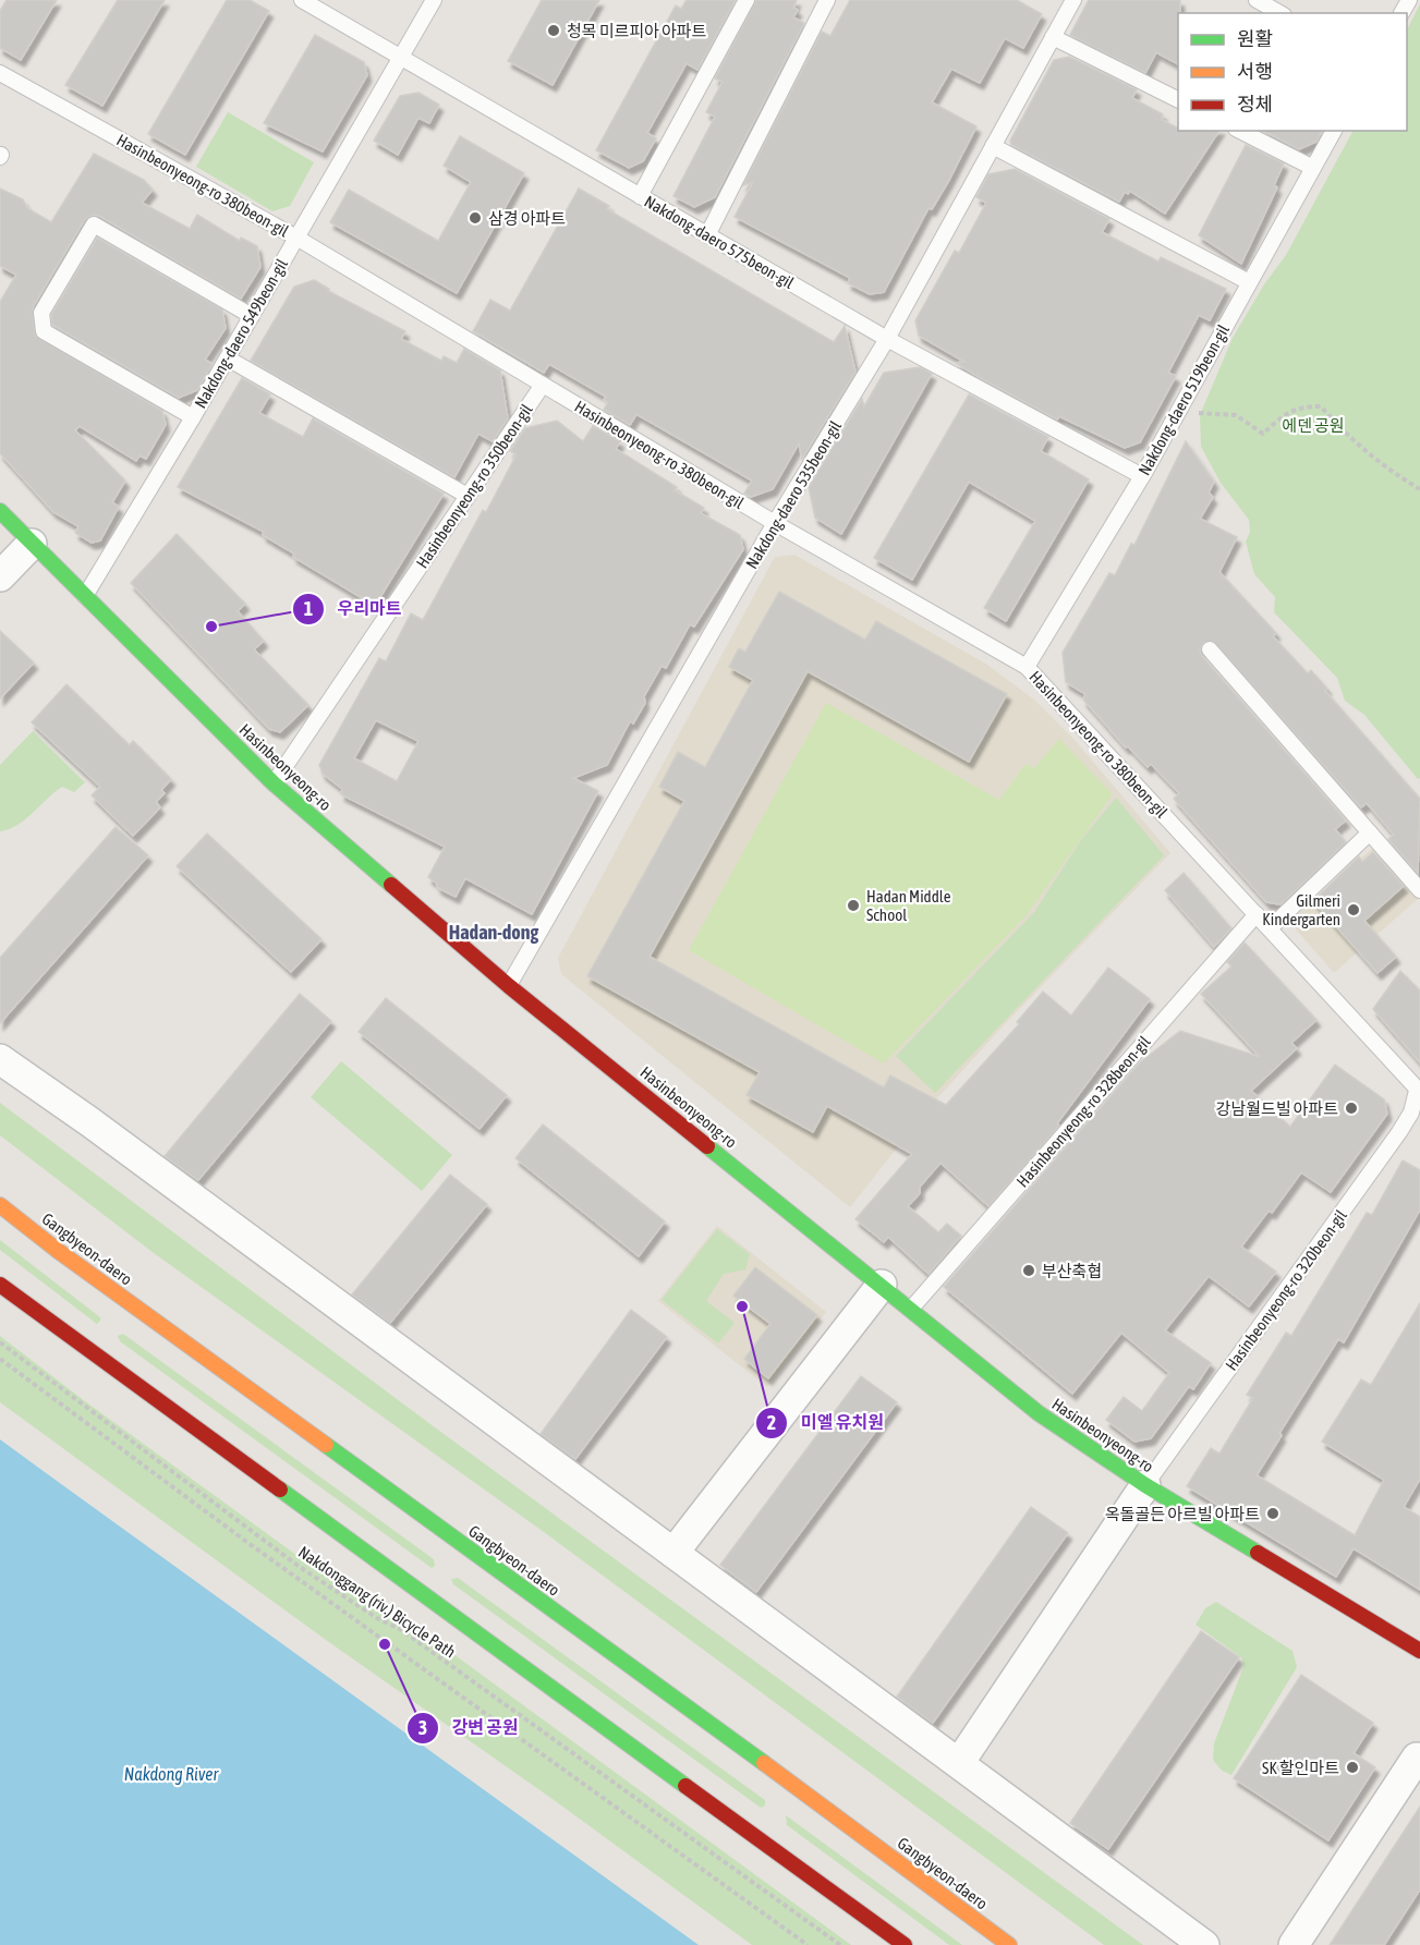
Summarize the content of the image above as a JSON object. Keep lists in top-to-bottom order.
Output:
{
  "streets": {
    "main road": ["Hasinbeonyeong-ro", "Gangbyeon-daero"],
    "lane": [
      "Hasinbeonyeong-ro 380beon-gil",
      "Nakdong-daero 575beon-gil",
      "Nakdong-daero 549beon-gil",
      "Nakdong-daero 519beon-gil",
      "Hasinbeonyeong-ro 350beon-gil",
      "Nakdong-daero 535beon-gil",
      "Hasinbeonyeong-ro 328beon-gil",
      "Hasinbeonyeong-ro 320beon-gil"
    ],
    "path": ["Nakdonggang (riv.) Bicycle Path"]
  },
  "crossings": [
    ["Hasinbeonyeong-ro 380beon-gil", "Nakdong-daero 549beon-gil"],
    ["Hasinbeonyeong-ro 380beon-gil", "Nakdong-daero 519beon-gil"],
    ["Hasinbeonyeong-ro 380beon-gil", "Hasinbeonyeong-ro 350beon-gil"],
    ["Hasinbeonyeong-ro 380beon-gil", "Nakdong-daero 535beon-gil"],
    ["Hasinbeonyeong-ro 380beon-gil", "Hasinbeonyeong-ro 328beon-gil"],
    ["Nakdong-daero 575beon-gil", "Nakdong-daero 549beon-gil"],
    ["Nakdong-daero 575beon-gil", "Nakdong-daero 519beon-gil"],
    ["Nakdong-daero 575beon-gil", "Nakdong-daero 535beon-gil"],
    ["Nakdong-daero 549beon-gil", "Hasinbeonyeong-ro"],
    ["Hasinbeonyeong-ro 350beon-gil", "Hasinbeonyeong-ro"],
    ["Nakdong-daero 535beon-gil", "Hasinbeonyeong-ro"],
    ["Hasinbeonyeong-ro", "Hasinbeonyeong-ro 328beon-gil"],
    ["Hasinbeonyeong-ro", "Hasinbeonyeong-ro 320beon-gil"]
  ],
  "districts": ["Hadan-dong"],
  "water": ["Nakdong River"],
  "parks": ["에덴 공원"],
  "places": [
    "청목 미르피아 아파트",
    "삼경 아파트",
    "우리마트",
    "Hadan Middle School",
    "Gilmeri Kindergarten",
    "강남월드빌 아파트",
    "부산축협",
    "미엘 유치원",
    "옥돌골든 아르빌 아파트",
    "강변 공원",
    "SK 할인마트"
  ],
  "legend": ["원활", "서행", "정체"]
}
